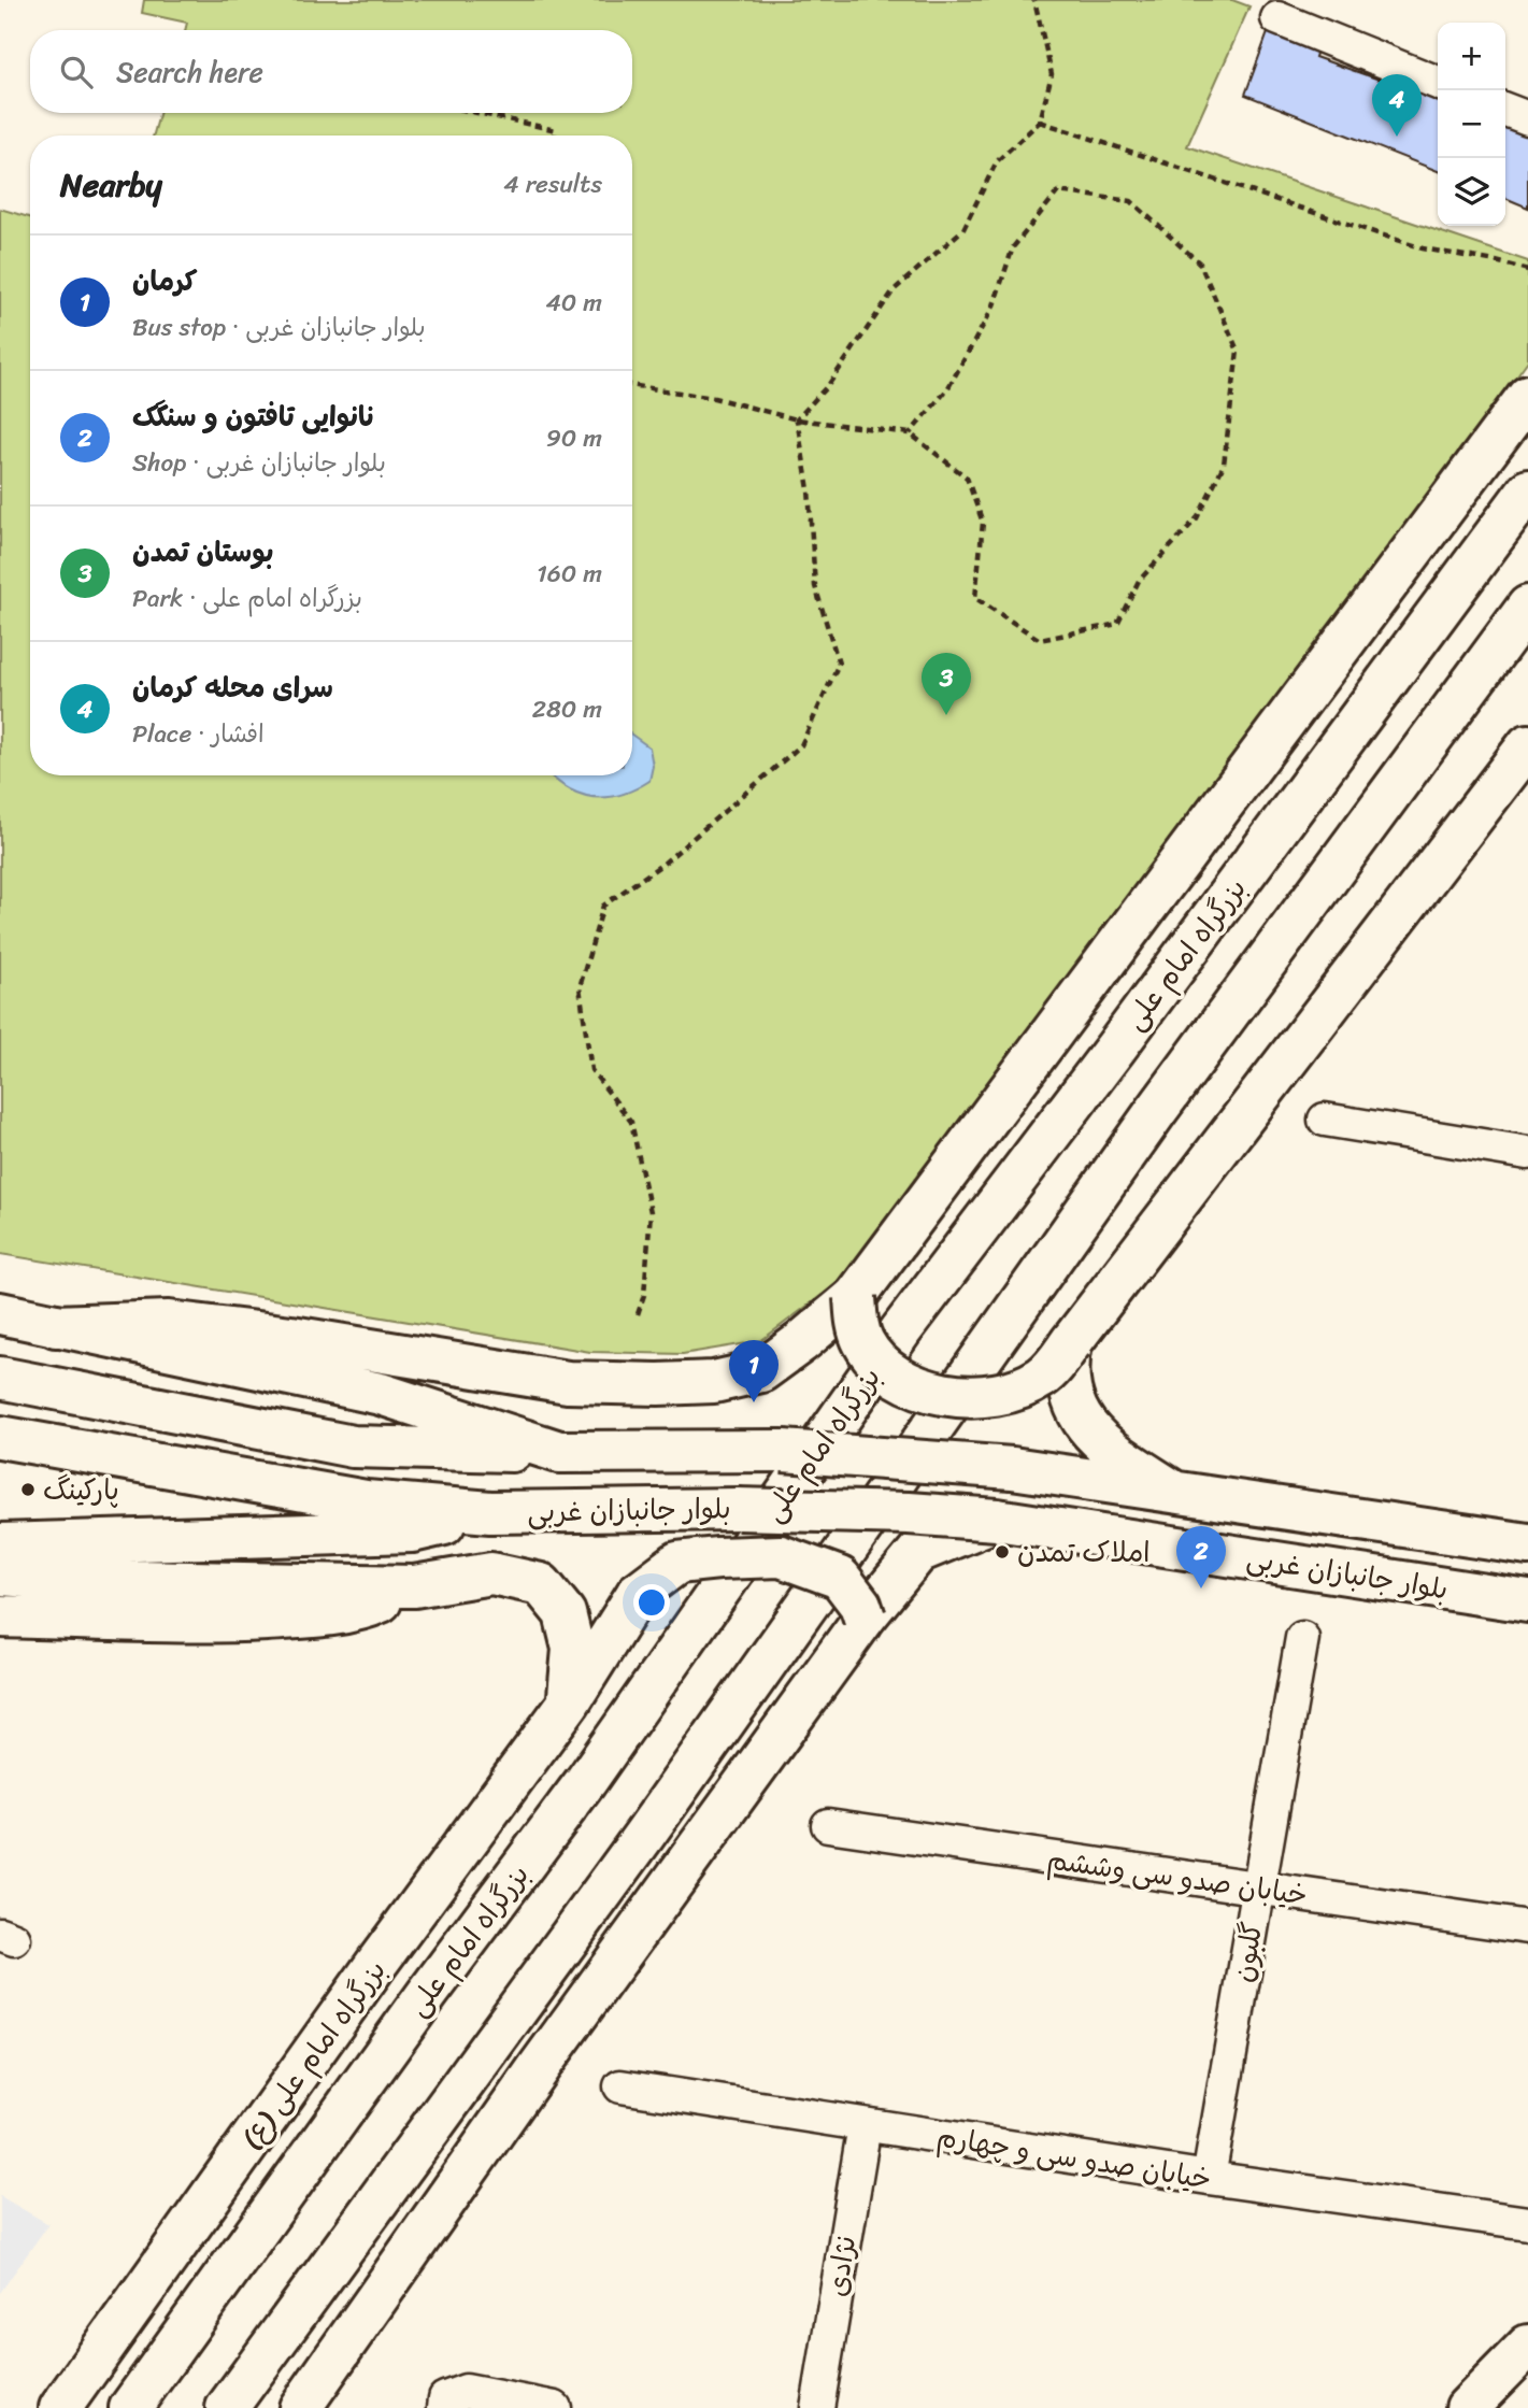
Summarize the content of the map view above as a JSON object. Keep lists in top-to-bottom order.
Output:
{
  "streets": {
    "main road": ["بزرگراه امام علی", "بلوار جانبازان غربی", "بزرگراه امام علی (ع)"],
    "street": [
      "خیابان صدو سی وششم",
      "گلبون",
      "خیابان صدو سی و چهارم",
      "نژادی"
    ]
  },
  "crossings": [
    ["خیابان صدو سی وششم", "گلبون"],
    ["گلبون", "خیابان صدو سی و چهارم"],
    ["خیابان صدو سی و چهارم", "نژادی"]
  ],
  "places": ["پارکینگ", "املاک تمدن"],
  "page": {
    "map_buttons": ["+", "−"],
    "search": "Search here",
    "pins": [
      "4",
      "3",
      "1",
      "2"
    ],
    "heading": ["Nearby", "4 results"],
    "list": [
      {
        "mark": "1",
        "name": "کرمان",
        "note": "Bus stop · بلوار جانبازان غربی",
        "value": "40 m"
      },
      {
        "mark": "2",
        "name": "نانوایی تافتون و سنگک",
        "note": "Shop · بلوار جانبازان غربی",
        "value": "90 m"
      },
      {
        "mark": "3",
        "name": "بوستان تمدن",
        "note": "Park · بزرگراه امام علی",
        "value": "160 m"
      },
      {
        "mark": "4",
        "name": "سرای محله کرمان",
        "note": "Place · افشار",
        "value": "280 m"
      }
    ]
  }
}
